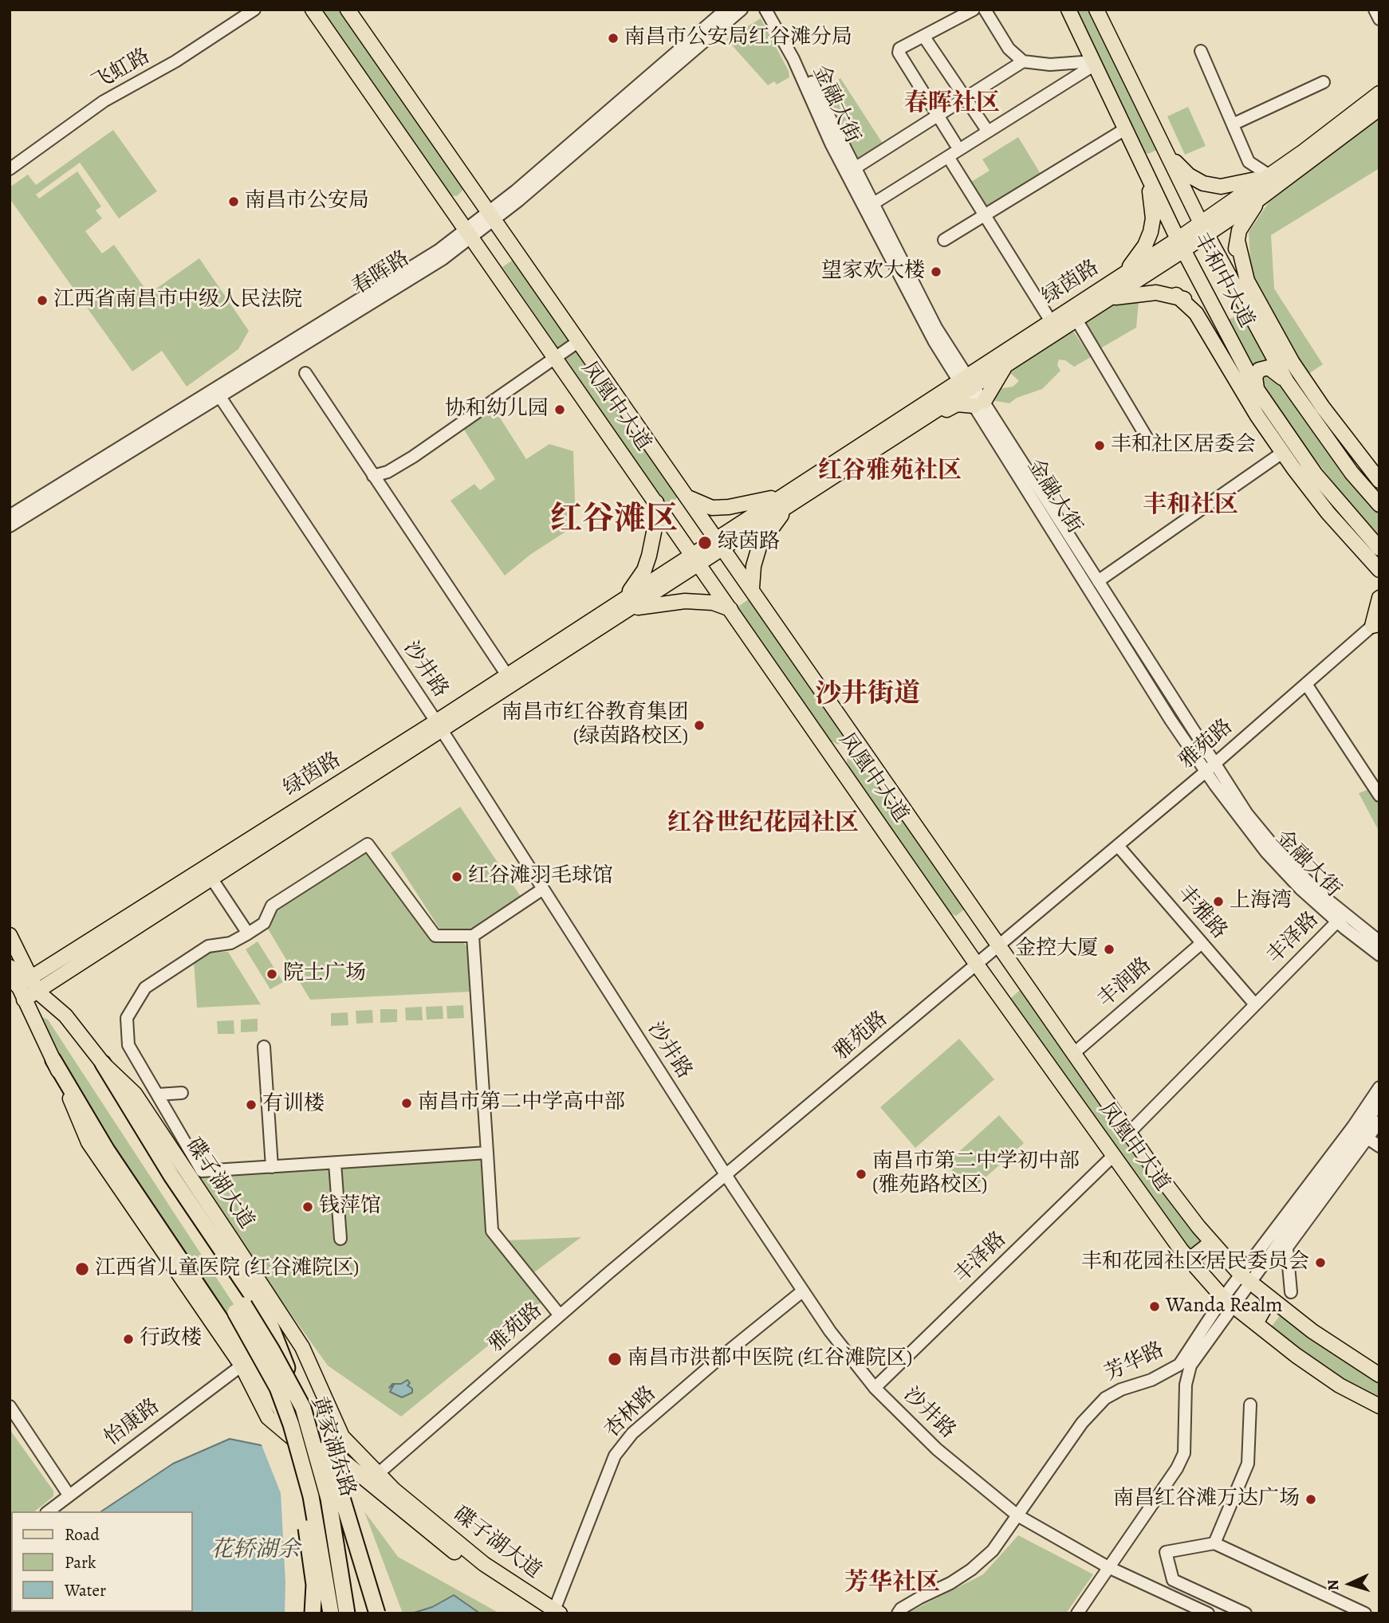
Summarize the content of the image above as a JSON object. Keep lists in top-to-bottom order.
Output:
{
  "streets": {
    "highway": ["黄家湖东路"],
    "main road": [
      "丰和中大道",
      "绿茵路",
      "凤凰中大道",
      "碟子湖大道"
    ],
    "street": [
      "飞虹路",
      "金融大街",
      "春晖路",
      "沙井路",
      "雅苑路",
      "丰雅路",
      "丰泽路",
      "丰润路",
      "芳华路",
      "杏林路",
      "怡康路"
    ]
  },
  "crossings": [
    ["金融大街", "绿茵路"],
    ["金融大街", "雅苑路"],
    ["金融大街", "丰泽路"],
    ["春晖路", "凤凰中大道"],
    ["春晖路", "沙井路"],
    ["丰和中大道", "绿茵路"],
    ["绿茵路", "凤凰中大道"],
    ["绿茵路", "沙井路"],
    ["绿茵路", "碟子湖大道"],
    ["凤凰中大道", "雅苑路"],
    ["凤凰中大道", "丰泽路"],
    ["凤凰中大道", "丰润路"],
    ["凤凰中大道", "芳华路"],
    ["沙井路", "雅苑路"],
    ["沙井路", "丰泽路"],
    ["沙井路", "芳华路"],
    ["沙井路", "杏林路"],
    ["雅苑路", "丰雅路"],
    ["雅苑路", "碟子湖大道"],
    ["丰雅路", "丰泽路"],
    ["丰雅路", "丰润路"],
    ["碟子湖大道", "杏林路"],
    ["碟子湖大道", "怡康路"]
  ],
  "districts": [
    "春晖社区",
    "红谷雅苑社区",
    "丰和社区",
    "红谷滩区",
    "沙井街道",
    "红谷世纪花园社区",
    "芳华社区"
  ],
  "water": ["花轿湖余"],
  "places": [
    "南昌市公安局红谷滩分局",
    "南昌市公安局",
    "望家欢大楼",
    "江西省南昌市中级人民法院",
    "协和幼儿园",
    "丰和社区居委会",
    "绿茵路",
    "南昌市红谷教育集团 (绿茵路校区)",
    "红谷滩羽毛球馆",
    "上海湾",
    "金控大厦",
    "院士广场",
    "南昌市第二中学高中部",
    "有训楼",
    "南昌市第二中学初中部 (雅苑路校区)",
    "钱萍馆",
    "丰和花园社区居民委员会",
    "江西省儿童医院 (红谷滩院区)",
    "Wanda Realm",
    "行政楼",
    "南昌市洪都中医院 (红谷滩院区)",
    "南昌红谷滩万达广场"
  ],
  "legend": ["Road", "Park", "Water"],
  "north": "left"
}
